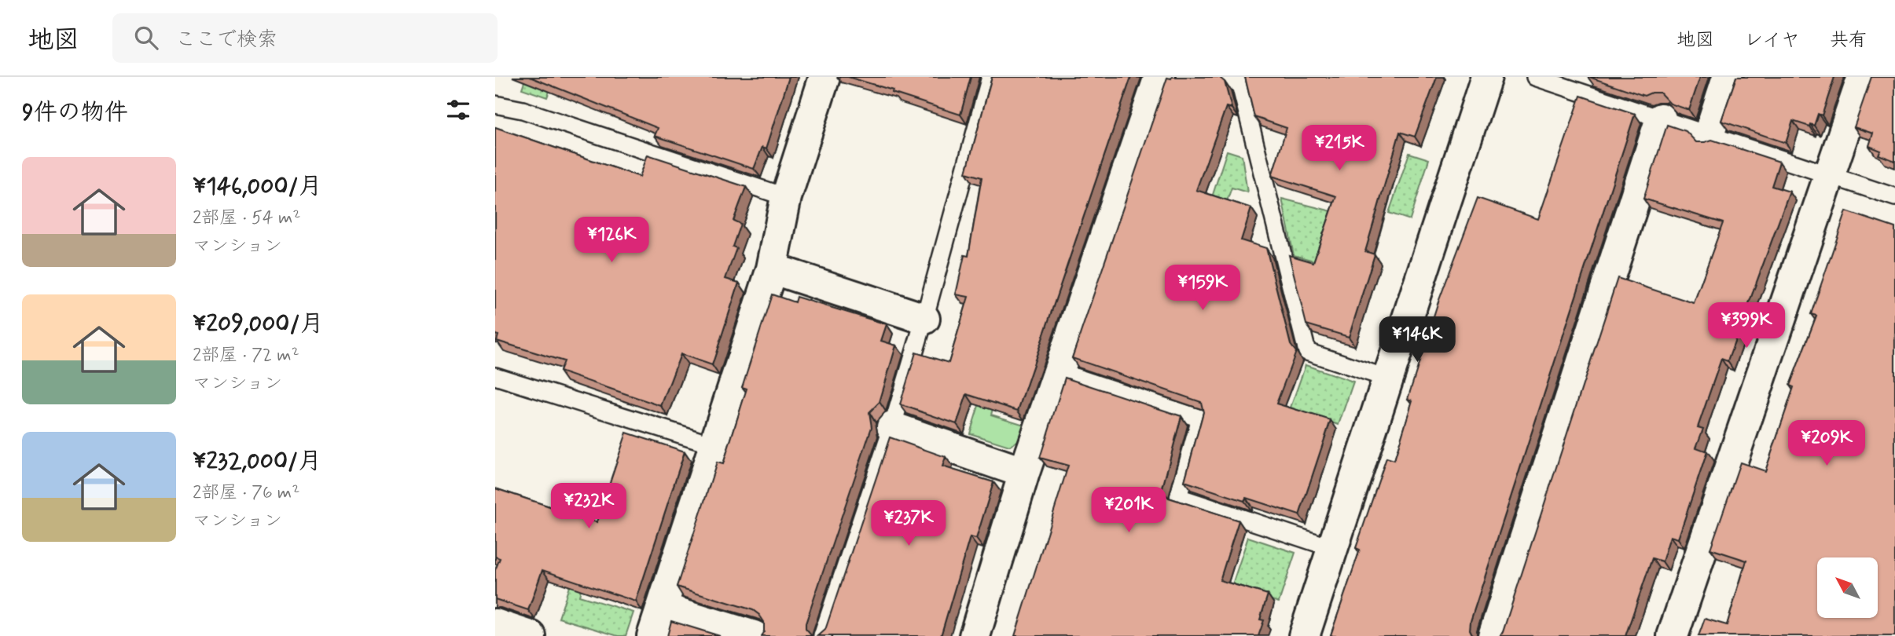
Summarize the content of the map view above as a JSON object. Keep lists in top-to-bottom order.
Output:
{
  "north": "top left",
  "page": {
    "header": "地図",
    "search": "ここで検索",
    "nav": ["地図", "レイヤ", "共有"],
    "heading": "9件の物件",
    "price": [
      "¥215K",
      "¥126K",
      "¥159K",
      "¥399K",
      "¥146K",
      "¥209K",
      "¥232K",
      "¥201K",
      "¥237K"
    ],
    "list": [
      {
        "name": "¥146,000/月",
        "note": "2部屋 · 54 m² · マンション"
      },
      {
        "name": "¥209,000/月",
        "note": "2部屋 · 72 m² · マンション"
      },
      {
        "name": "¥232,000/月",
        "note": "2部屋 · 76 m² · マンション"
      }
    ]
  }
}
